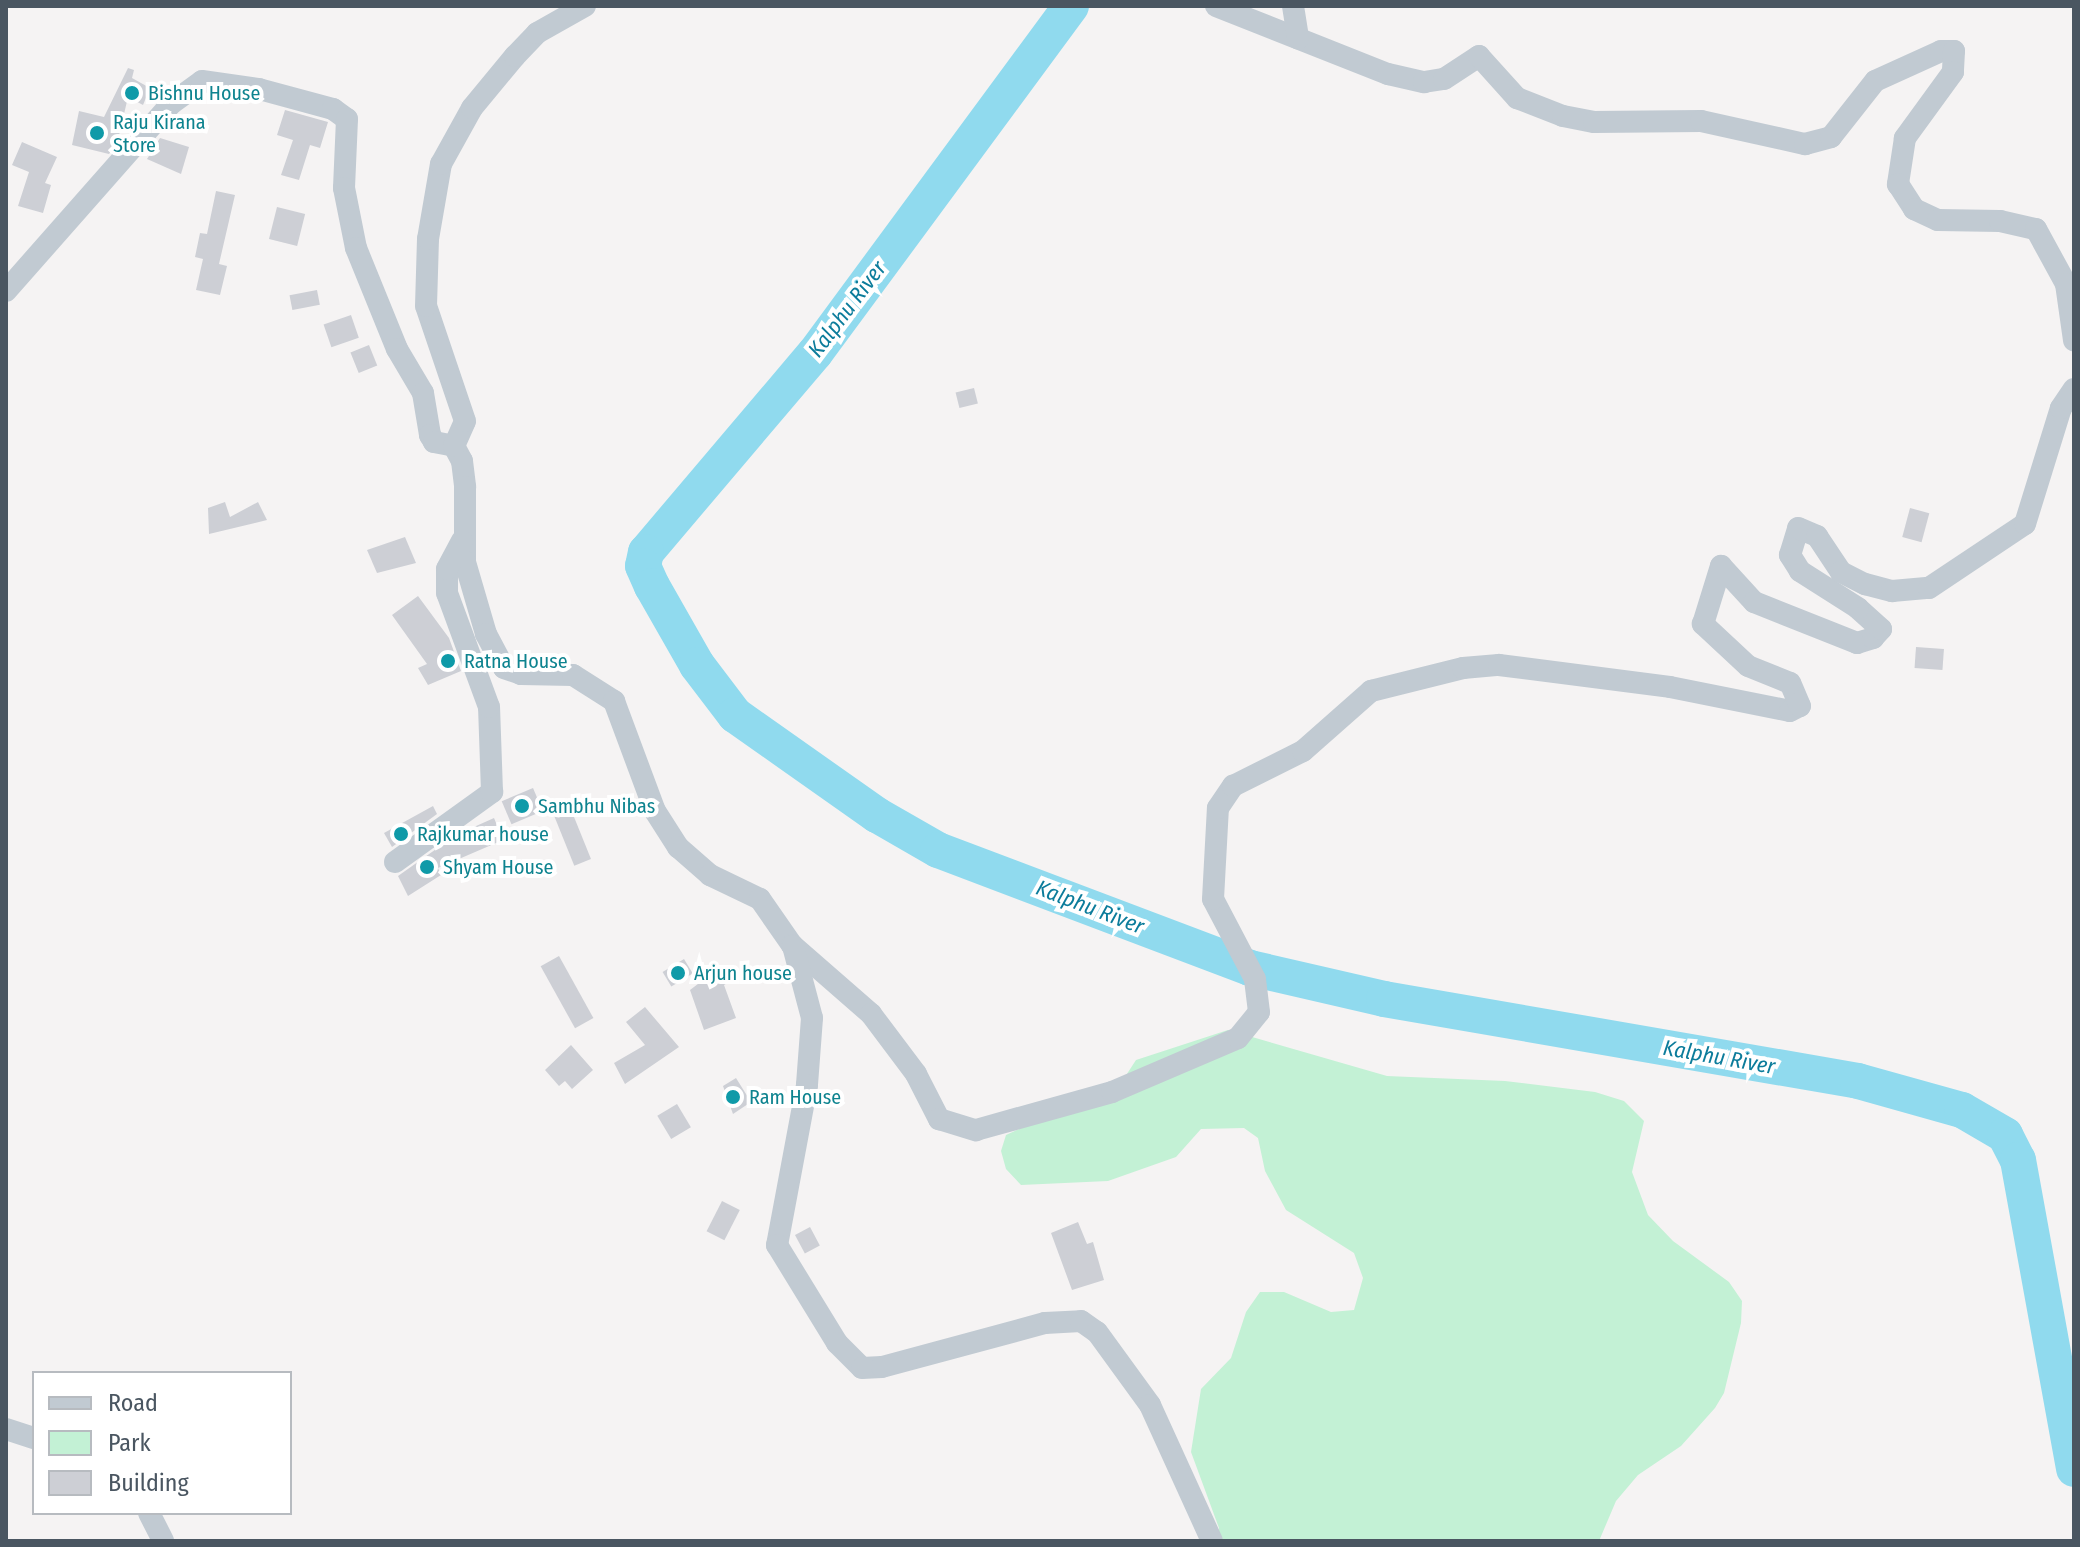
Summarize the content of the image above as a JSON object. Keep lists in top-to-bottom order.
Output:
{
  "water": ["Kalphu River"],
  "places": [
    "Bishnu House",
    "Raju Kirana Store",
    "Ratna House",
    "Sambhu Nibas",
    "Rajkumar house",
    "Shyam House",
    "Arjun house",
    "Ram House"
  ],
  "legend": ["Road", "Park", "Building"]
}
